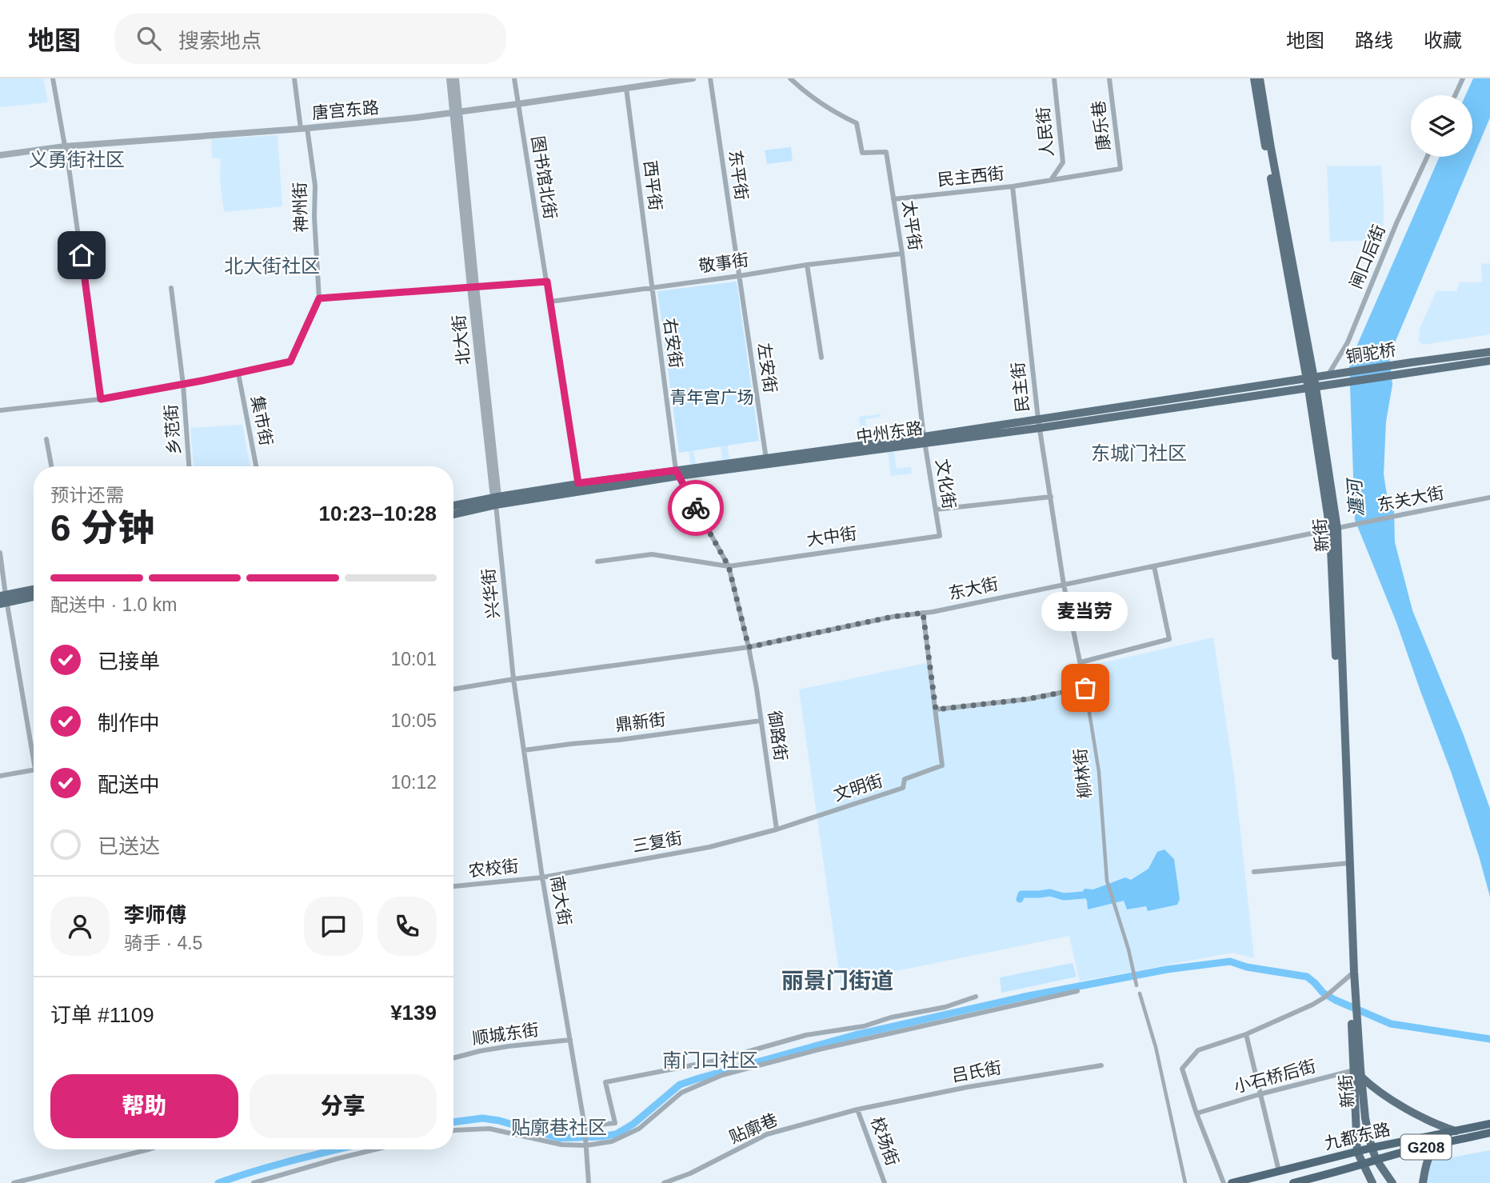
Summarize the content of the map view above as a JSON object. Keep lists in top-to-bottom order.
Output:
{
  "streets": {
    "highway": ["九都东路", "G208"],
    "main road": ["铜驼桥", "中州东路", "新街"],
    "street": [
      "唐宫东路",
      "康乐巷",
      "人民街",
      "东平街",
      "民主西街",
      "图书馆北街",
      "西平街",
      "神州街",
      "太平街",
      "闸口后街",
      "敬事街",
      "北大街",
      "右安街",
      "左安街",
      "民主街",
      "集市街",
      "乡范街",
      "文化街",
      "东关大街",
      "大中街",
      "东大街",
      "兴华街",
      "鼎新街",
      "御路街",
      "柳林街",
      "文明街",
      "三复街",
      "农校街",
      "南大街",
      "顺城东街",
      "吕氏街",
      "小石桥后街",
      "贴廓巷",
      "校场街"
    ]
  },
  "crossings": [
    ["唐宫东路", "图书馆北街"],
    ["唐宫东路", "西平街"],
    ["唐宫东路", "神州街"],
    ["唐宫东路", "北大街"],
    ["康乐巷", "民主西街"],
    ["人民街", "民主西街"],
    ["东平街", "敬事街"],
    ["东平街", "左安街"],
    ["民主西街", "太平街"],
    ["民主西街", "民主街"],
    ["图书馆北街", "敬事街"],
    ["图书馆北街", "中州东路"],
    ["西平街", "敬事街"],
    ["西平街", "右安街"],
    ["神州街", "集市街"],
    ["太平街", "敬事街"],
    ["太平街", "中州东路"],
    ["太平街", "文化街"],
    ["闸口后街", "铜驼桥"],
    ["闸口后街", "中州东路"],
    ["敬事街", "右安街"],
    ["敬事街", "左安街"],
    ["北大街", "中州东路"],
    ["北大街", "兴华街"],
    ["右安街", "中州东路"],
    ["右安街", "御路街"],
    ["铜驼桥", "中州东路"],
    ["左安街", "中州东路"],
    ["民主街", "中州东路"],
    ["民主街", "东大街"],
    ["民主街", "柳林街"],
    ["中州东路", "文化街"],
    ["中州东路", "新街"],
    ["中州东路", "兴华街"],
    ["中州东路", "御路街"],
    ["文化街", "大中街"],
    ["东关大街", "新街"],
    ["东关大街", "东大街"],
    ["新街", "东大街"],
    ["新街", "小石桥后街"],
    ["新街", "九都东路"],
    ["大中街", "御路街"],
    ["东大街", "兴华街"],
    ["东大街", "御路街"],
    ["东大街", "柳林街"],
    ["东大街", "南大街"],
    ["兴华街", "南大街"],
    ["鼎新街", "御路街"],
    ["鼎新街", "南大街"],
    ["御路街", "文明街"],
    ["御路街", "三复街"],
    ["文明街", "三复街"],
    ["三复街", "农校街"],
    ["三复街", "南大街"],
    ["农校街", "南大街"],
    ["南大街", "顺城东街"],
    ["吕氏街", "贴廓巷"],
    ["吕氏街", "校场街"],
    ["贴廓巷", "校场街"]
  ],
  "districts": [
    "义勇街社区",
    "北大街社区",
    "东城门社区",
    "丽景门街道",
    "南门口社区",
    "贴廓巷社区"
  ],
  "water": ["瀍河"],
  "parks": ["青年宫广场"],
  "places": ["麦当劳"],
  "page": {
    "header": "地图",
    "search": "搜索地点",
    "nav": ["地图", "路线", "收藏"],
    "heading": ["6 分钟", "预计还需", "10:23–10:28"],
    "panel": [
      "李师傅",
      "骑手 · 4.5",
      "订单 #1109",
      "¥139"
    ],
    "bar": "配送中 · 1.0 km",
    "bubble": "麦当劳",
    "list": [
      ["已接单", "10:01"],
      ["制作中", "10:05"],
      ["配送中", "10:12"],
      "已送达"
    ],
    "buttons": ["帮助", "分享"]
  }
}
